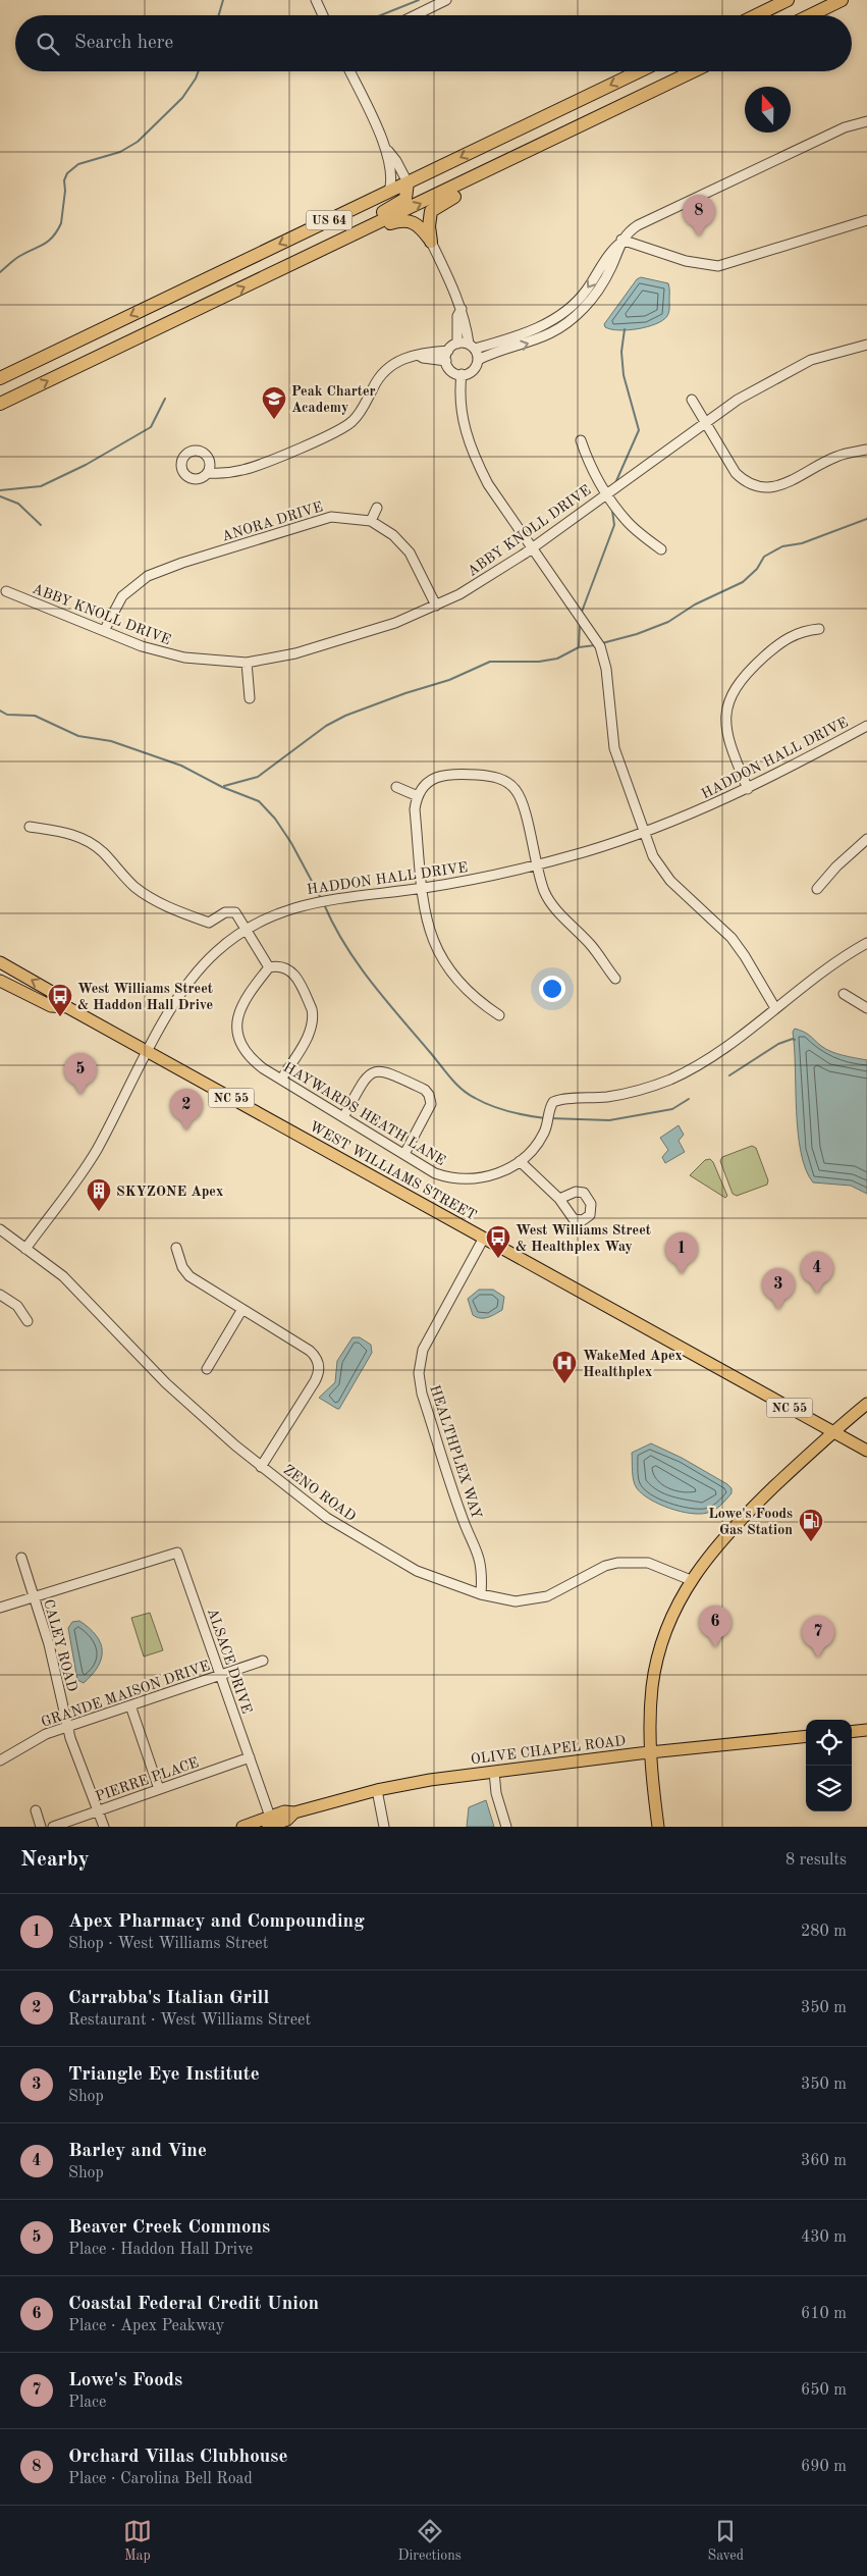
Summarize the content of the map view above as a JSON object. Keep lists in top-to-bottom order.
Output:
{
  "streets": {
    "highway": ["US 64"],
    "main road": ["NC 55", "WEST WILLIAMS STREET", "OLIVE CHAPEL ROAD"],
    "street": [
      "ANORA DRIVE",
      "ABBY KNOLL DRIVE",
      "HADDON HALL DRIVE",
      "HAYWARDS HEATH LANE",
      "HEALTHPLEX WAY",
      "ZENO ROAD",
      "CALEY ROAD",
      "ALSACE DRIVE",
      "GRANDE MAISON DRIVE",
      "PIERRE PLACE"
    ]
  },
  "crossings": [
    ["ANORA DRIVE", "ABBY KNOLL DRIVE"],
    ["HADDON HALL DRIVE", "WEST WILLIAMS STREET"],
    ["HADDON HALL DRIVE", "ZENO ROAD"],
    ["WEST WILLIAMS STREET", "HEALTHPLEX WAY"],
    ["HEALTHPLEX WAY", "ZENO ROAD"],
    ["CALEY ROAD", "ALSACE DRIVE"],
    ["CALEY ROAD", "GRANDE MAISON DRIVE"],
    ["CALEY ROAD", "PIERRE PLACE"],
    ["ALSACE DRIVE", "GRANDE MAISON DRIVE"],
    ["ALSACE DRIVE", "OLIVE CHAPEL ROAD"],
    ["ALSACE DRIVE", "PIERRE PLACE"]
  ],
  "places": {
    "school or university": ["Peak Charter Academy"],
    "bus stop": ["West Williams Street & Haddon Hall Drive", "West Williams Street & Healthplex Way"],
    "building": ["SKYZONE Apex"],
    "hospital": ["WakeMed Apex Healthplex"],
    "fuel station": ["Lowe's Foods Gas Station"]
  },
  "north": "top",
  "page": {
    "search": "Search here",
    "pins": [
      "8",
      "5",
      "2",
      "1",
      "4",
      "3",
      "6",
      "7"
    ],
    "heading": ["Nearby", "8 results"],
    "list": [
      {
        "mark": "1",
        "name": "Apex Pharmacy and Compounding",
        "note": "Shop · West Williams Street",
        "value": "280 m"
      },
      {
        "mark": "2",
        "name": "Carrabba's Italian Grill",
        "note": "Restaurant · West Williams Street",
        "value": "350 m"
      },
      {
        "mark": "3",
        "name": "Triangle Eye Institute",
        "note": "Shop",
        "value": "350 m"
      },
      {
        "mark": "4",
        "name": "Barley and Vine",
        "note": "Shop",
        "value": "360 m"
      },
      {
        "mark": "5",
        "name": "Beaver Creek Commons",
        "note": "Place · Haddon Hall Drive",
        "value": "430 m"
      },
      {
        "mark": "6",
        "name": "Coastal Federal Credit Union",
        "note": "Place · Apex Peakway",
        "value": "610 m"
      },
      {
        "mark": "7",
        "name": "Lowe's Foods",
        "note": "Place",
        "value": "650 m"
      },
      {
        "mark": "8",
        "name": "Orchard Villas Clubhouse",
        "note": "Place · Carolina Bell Road",
        "value": "690 m"
      }
    ],
    "nav": ["Map", "Directions", "Saved"]
  }
}
